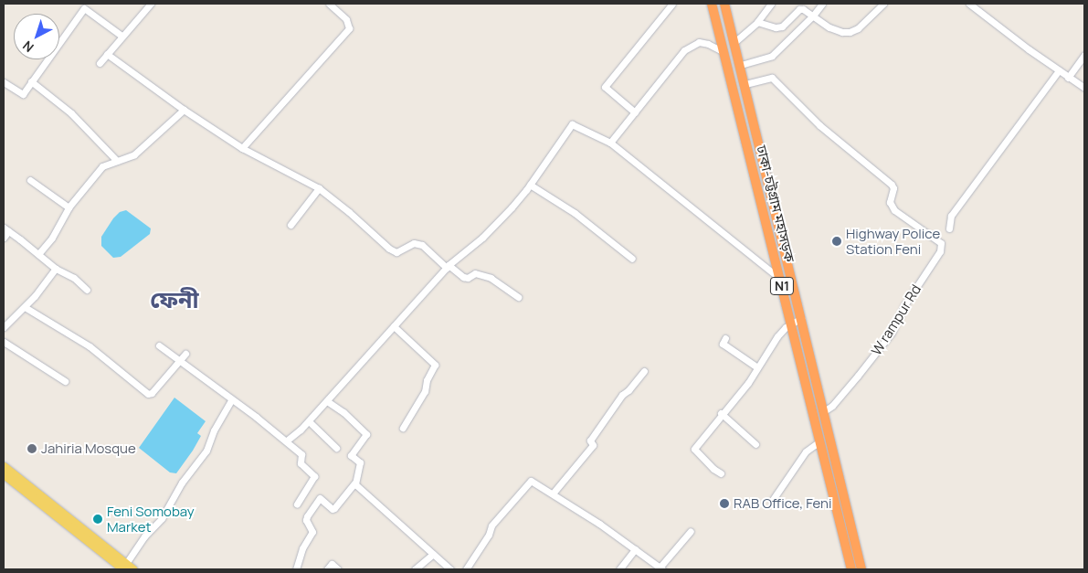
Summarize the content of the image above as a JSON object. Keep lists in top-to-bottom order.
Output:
{
  "streets": {
    "highway": ["ঢাকা-চট্টগ্রাম মহাসড়ক", "N1"],
    "street": ["W rampur Rd"]
  },
  "crossings": [
    ["ঢাকা-চট্টগ্রাম মহাসড়ক", "W rampur Rd"]
  ],
  "districts": ["ফেনী"],
  "places": [
    "Highway Police Station Feni",
    "Jahiria Mosque",
    "RAB Office, Feni",
    "Feni Somobay Market"
  ],
  "north": "bottom left"
}
